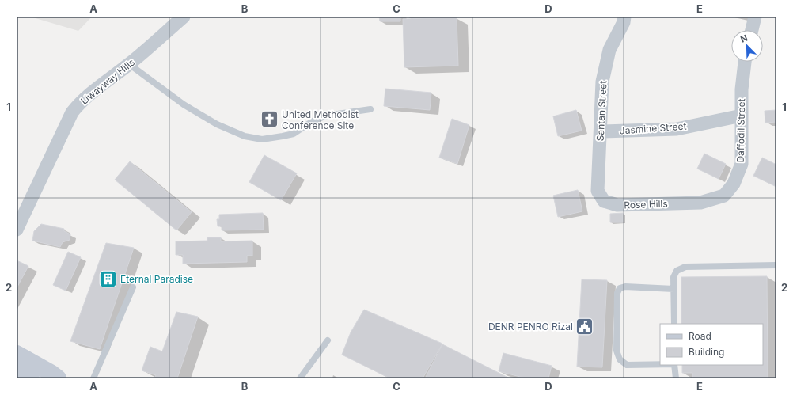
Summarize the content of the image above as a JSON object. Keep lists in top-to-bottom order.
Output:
{
  "streets": {
    "street": [
      "Liwayway Hills",
      "Santan Street",
      "Jasmine Street",
      "Daffodil Street",
      "Rose Hills"
    ]
  },
  "crossings": [
    ["Santan Street", "Jasmine Street"],
    ["Santan Street", "Rose Hills"],
    ["Jasmine Street", "Daffodil Street"],
    ["Daffodil Street", "Rose Hills"]
  ],
  "places": {
    "church": ["United Methodist Conference Site"],
    "building": ["Eternal Paradise"],
    "public building": ["DENR PENRO Rizal"]
  },
  "legend": ["Road", "Building"],
  "north": "top left",
  "grid": {
    "columns": [
      "A",
      "B",
      "C",
      "D",
      "E"
    ],
    "rows": ["1", "2"]
  }
}
